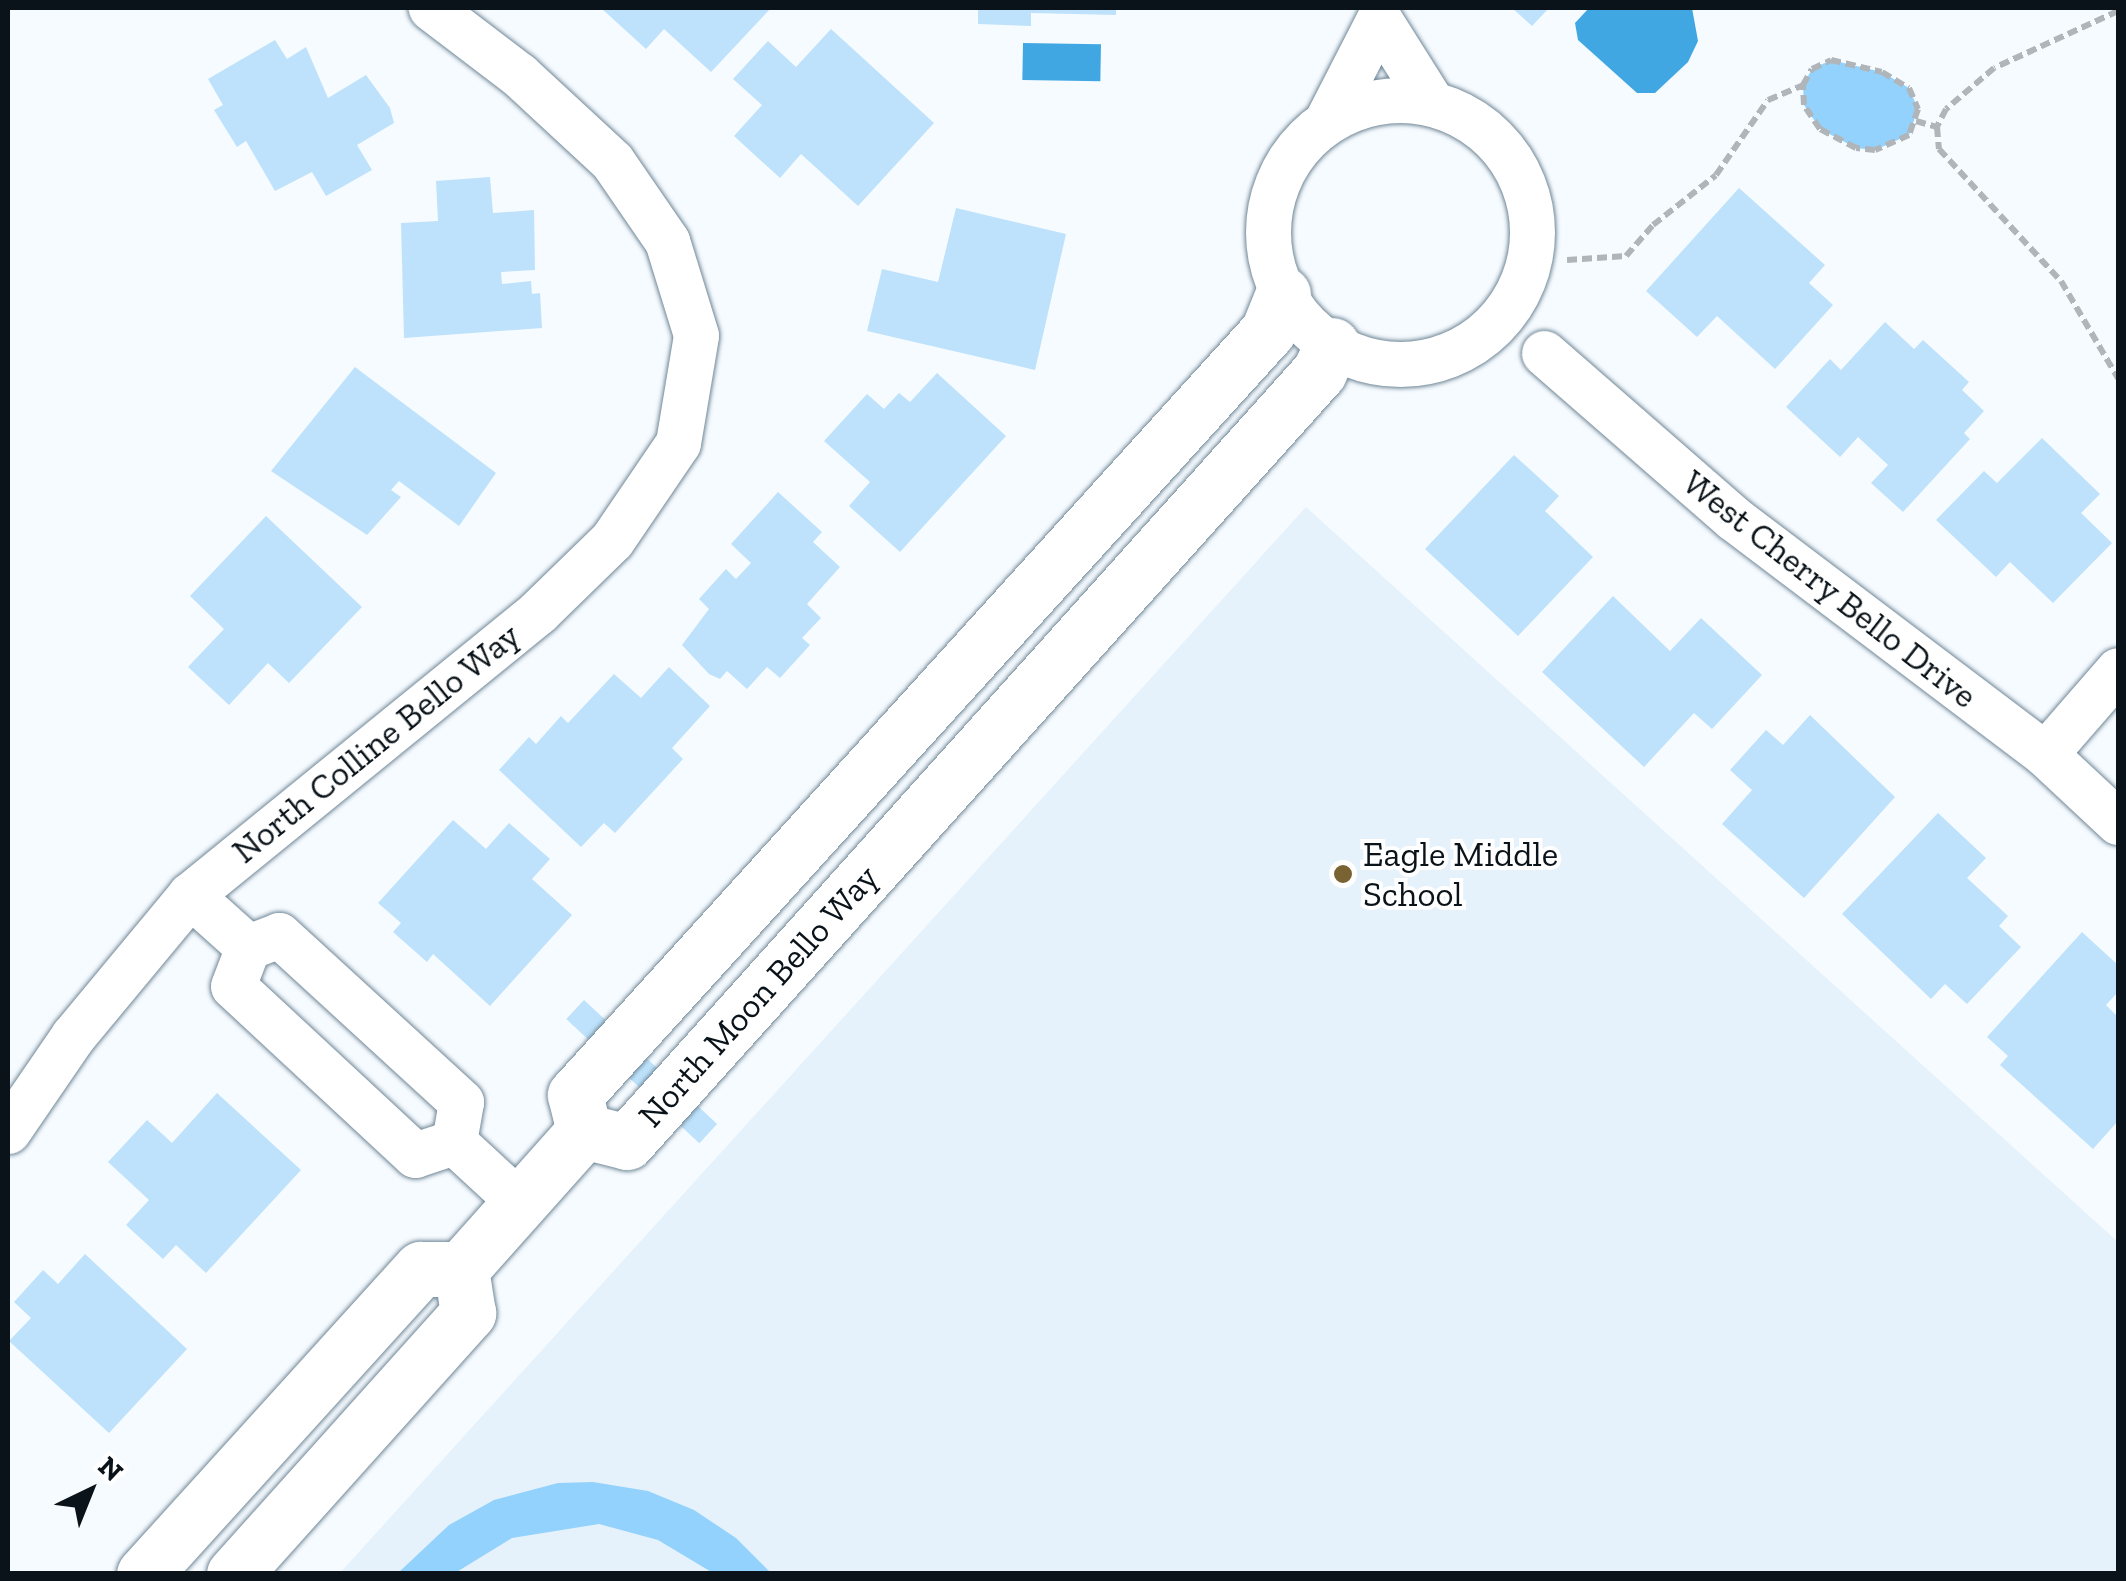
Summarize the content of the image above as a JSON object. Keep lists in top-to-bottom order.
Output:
{
  "streets": {
    "street": ["West Cherry Bello Drive", "North Colline Bello Way", "North Moon Bello Way"]
  },
  "places": ["Eagle Middle School"],
  "north": "top right"
}
